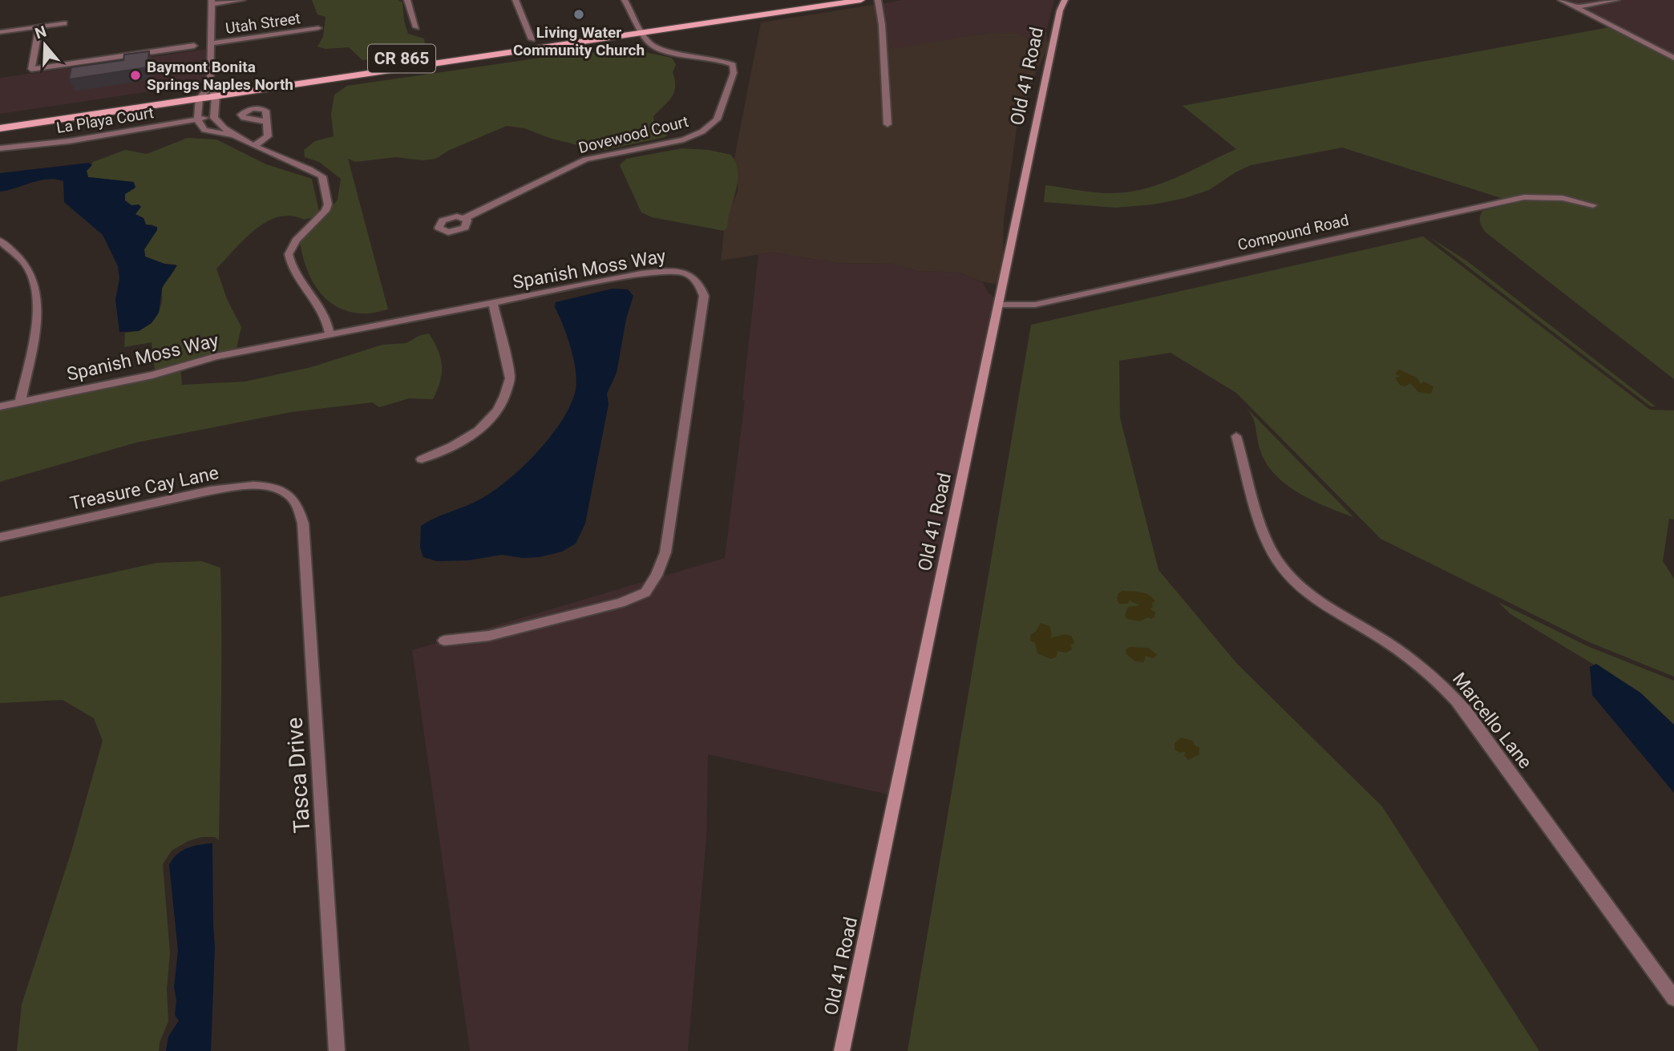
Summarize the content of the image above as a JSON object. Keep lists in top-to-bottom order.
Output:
{
  "streets": {
    "main road": ["CR 865"],
    "street": [
      "Utah Street",
      "Old 41 Road",
      "La Playa Court",
      "Dovewood Court",
      "Compound Road",
      "Spanish Moss Way",
      "Treasure Cay Lane",
      "Marcello Lane",
      "Tasca Drive"
    ]
  },
  "crossings": [
    ["CR 865", "Dovewood Court"],
    ["Old 41 Road", "Compound Road"],
    ["Treasure Cay Lane", "Tasca Drive"]
  ],
  "places": ["Living Water Community Church", "Baymont Bonita Springs Naples North"],
  "north": "top"
}
